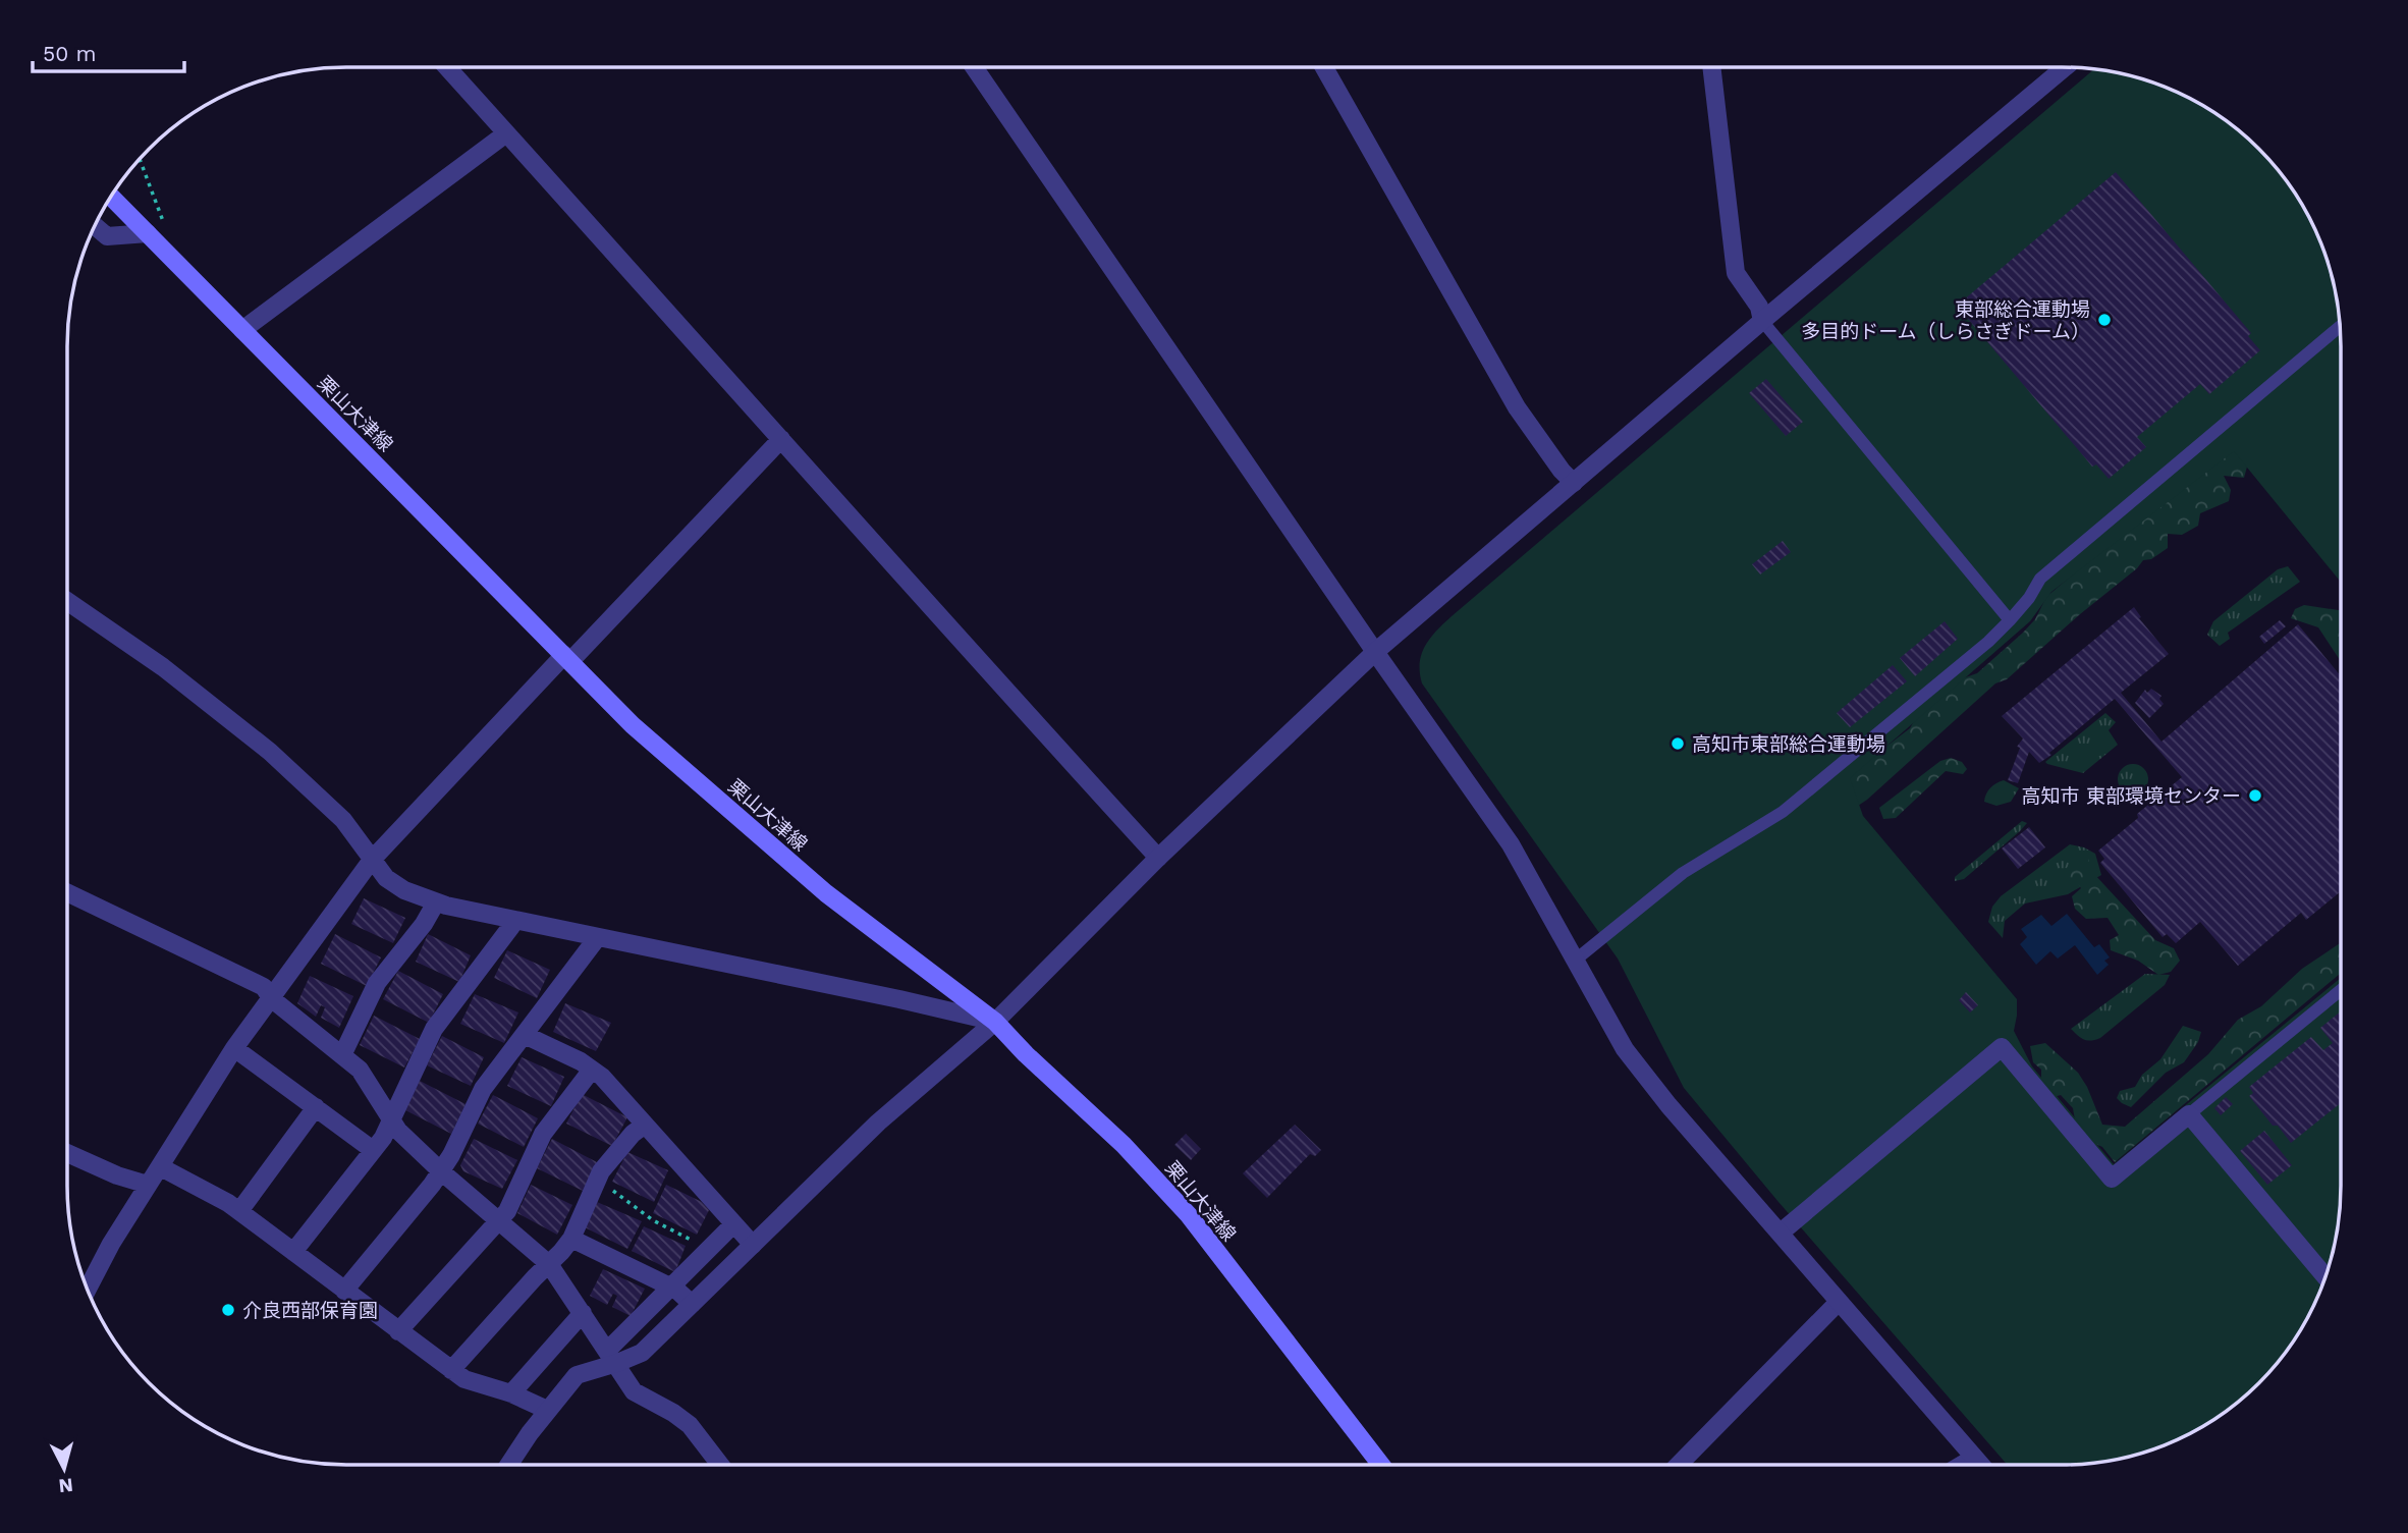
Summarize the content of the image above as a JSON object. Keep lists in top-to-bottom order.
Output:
{
  "streets": {
    "main road": ["栗山大津線"]
  },
  "places": [
    "東部総合運動場 多目的ドーム（しらさぎドーム）",
    "高知市東部総合運動場",
    "高知市 東部環境センター",
    "介良西部保育園"
  ],
  "scale_bar": "50 m",
  "north": "bottom"
}
